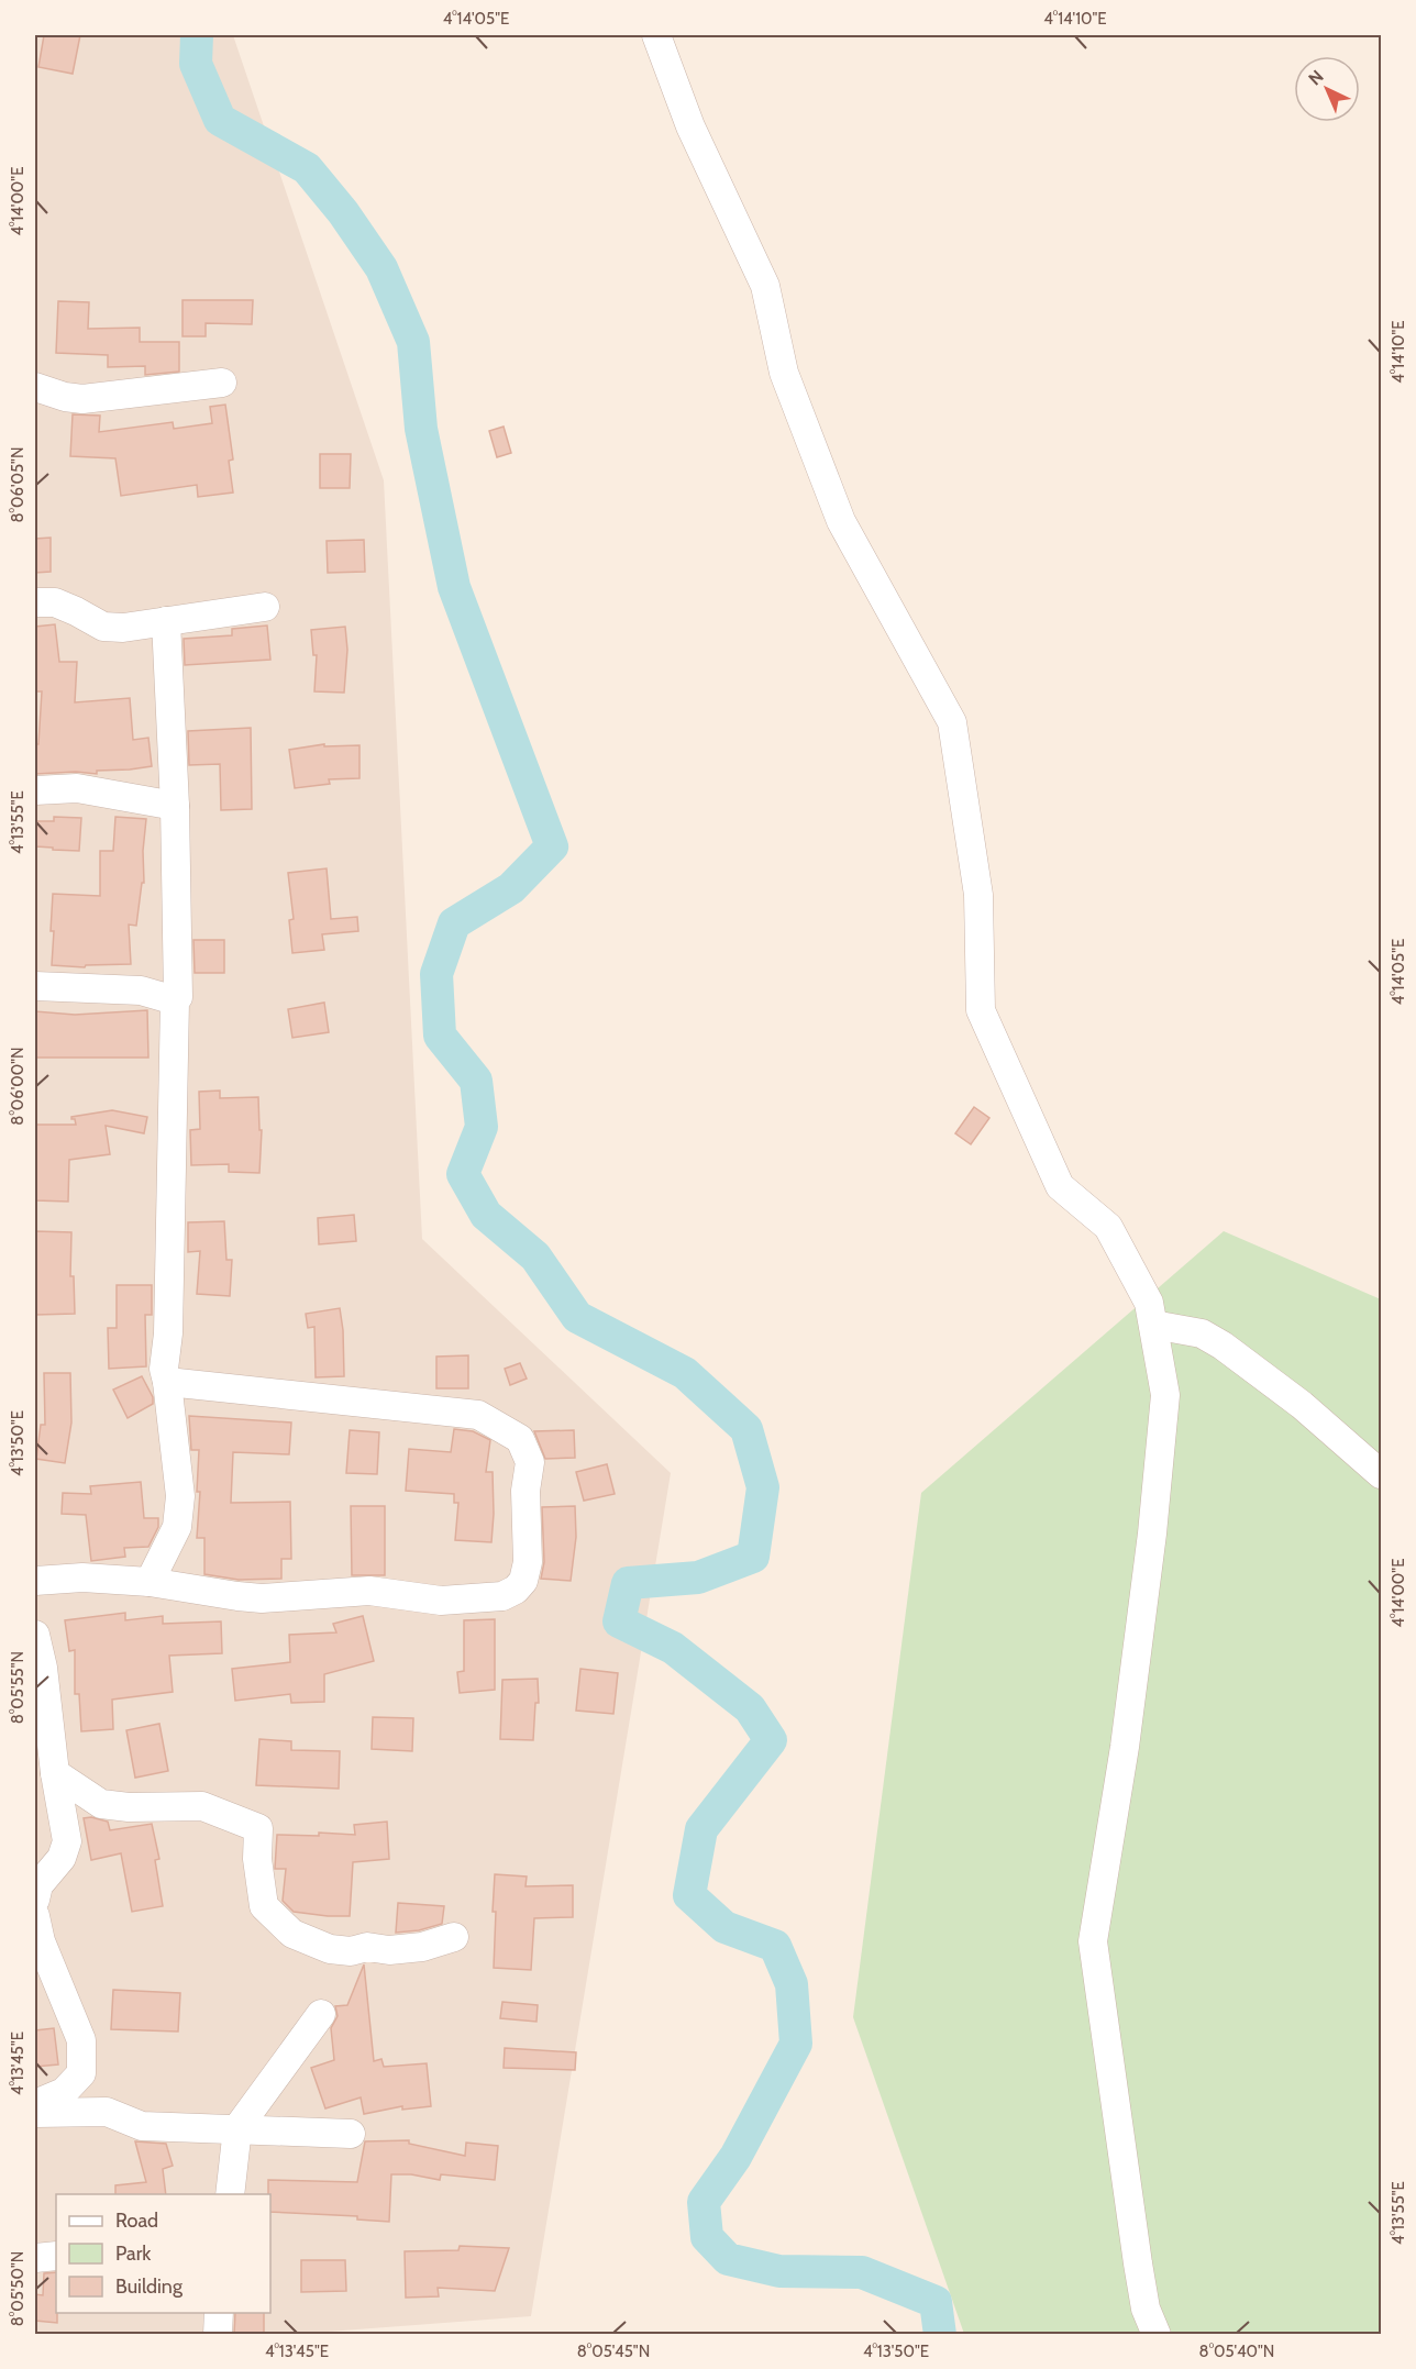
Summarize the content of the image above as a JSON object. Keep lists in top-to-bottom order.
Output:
{
  "legend": ["Road", "Park", "Building"],
  "north": "top left",
  "coordinates": [
    "4°14'05\"E",
    "4°14'10\"E",
    "4°14'00\"E",
    "8°06'05\"N",
    "4°13'55\"E",
    "8°06'00\"N",
    "4°13'50\"E",
    "8°05'55\"N",
    "4°13'45\"E",
    "8°05'50\"N",
    "8°05'45\"N",
    "8°05'40\"N"
  ]
}
